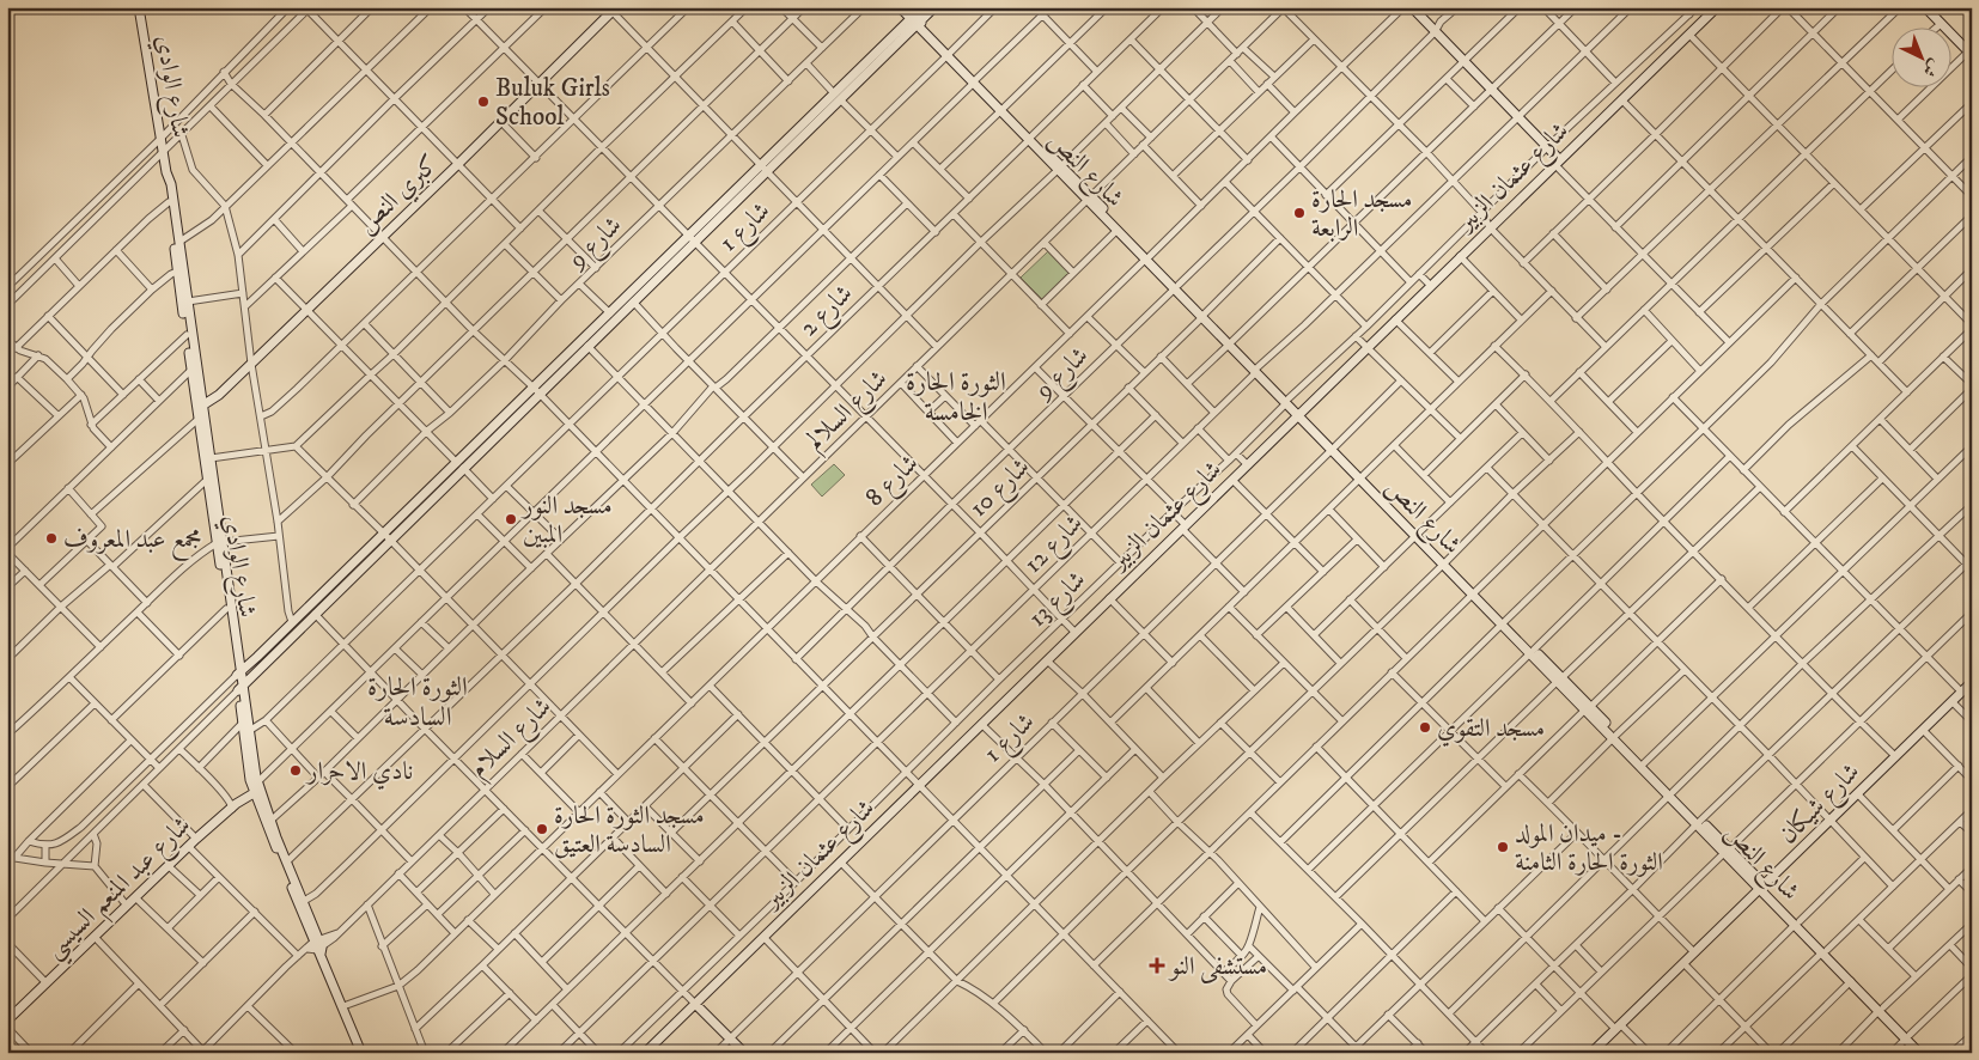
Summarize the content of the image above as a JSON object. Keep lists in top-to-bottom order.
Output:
{
  "streets": {
    "street": [
      "شارع الوادي",
      "شارع النص",
      "شارع عثمان الزبير",
      "كبري النص",
      "شارع 1",
      "شارع 9",
      "شارع 2",
      "شارع السلالم",
      "شارع 8",
      "شارع 10",
      "شارع 12",
      "شارع 13",
      "شارع السلام",
      "شارع شيكان",
      "شارع عبد المنعم السيسي"
    ]
  },
  "crossings": [
    ["شارع الوادي", "كبري النص"],
    ["شارع الوادي", "شارع 1"],
    ["شارع الوادي", "شارع 2"],
    ["شارع الوادي", "شارع 8"],
    ["شارع الوادي", "شارع السلام"],
    ["شارع الوادي", "شارع عبد المنعم السيسي"],
    ["شارع النص", "شارع عثمان الزبير"],
    ["شارع النص", "شارع 1"],
    ["شارع النص", "شارع 9"],
    ["شارع النص", "شارع 2"],
    ["شارع النص", "شارع السلالم"],
    ["شارع النص", "شارع 8"],
    ["شارع النص", "شارع 10"],
    ["شارع النص", "شارع 12"],
    ["شارع النص", "شارع 13"],
    ["شارع النص", "شارع شيكان"],
    ["شارع السلالم", "شارع السلام"]
  ],
  "districts": ["الثورة الحارة الخامسة", "الثورة الحارة السادسة"],
  "places": {
    "other": [
      "Buluk Girls School",
      "مسجد الحارة الرابعة",
      "مسجد النور المبين",
      "مجمع عبد المعروف",
      "مسجد التقوي",
      "نادي الاحرار",
      "مسجد الثورة الحارة السادسة العتيق",
      "ميدان المولد - الثورة الحارة الثامنة"
    ],
    "health": ["مستشفى النو"]
  },
  "north": "bottom right"
}
